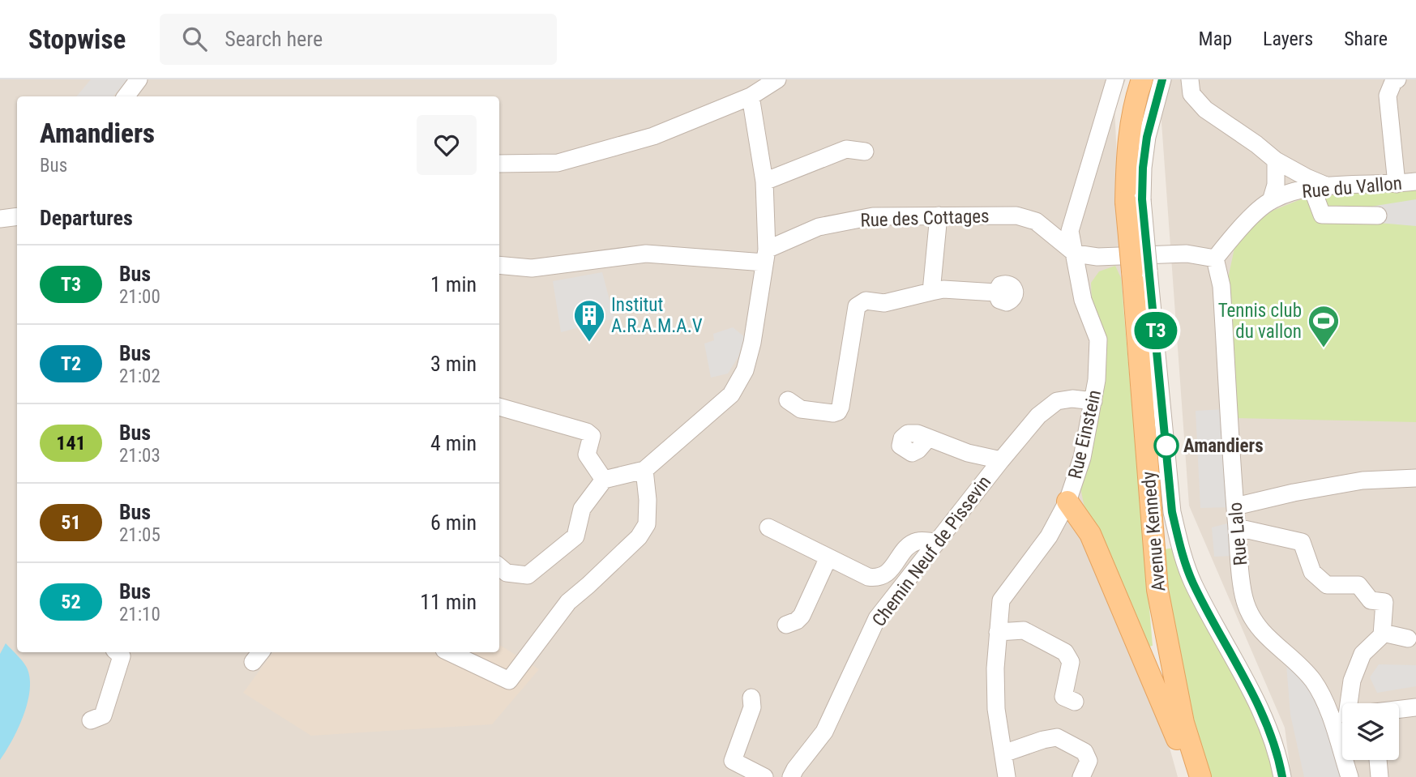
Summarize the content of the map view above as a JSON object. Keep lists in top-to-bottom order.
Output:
{
  "streets": {
    "main road": ["Avenue Kennedy"],
    "street": [
      "Rue du Vallon",
      "Rue des Cottages",
      "Rue Einstein",
      "Rue Lalo",
      "Chemin Neuf de Pissevin"
    ]
  },
  "crossings": [
    ["Rue du Vallon", "Rue Lalo"],
    ["Rue des Cottages", "Rue Einstein"],
    ["Rue Einstein", "Chemin Neuf de Pissevin"]
  ],
  "places": {
    "building": ["Institut A.R.A.M.A.V"],
    "sports": ["Tennis club du vallon"],
    "other": ["Amandiers"]
  },
  "lines": ["bus line T3"],
  "page": {
    "header": "Stopwise",
    "search": "Search here",
    "nav": ["Map", "Layers", "Share"],
    "on_map": "T3",
    "heading": [
      ["Amandiers", "Bus"],
      "Departures"
    ],
    "list": [
      {
        "mark": "T3",
        "name": "Bus",
        "note": "21:00",
        "value": "1 min"
      },
      {
        "mark": "T2",
        "name": "Bus",
        "note": "21:02",
        "value": "3 min"
      },
      {
        "mark": "141",
        "name": "Bus",
        "note": "21:03",
        "value": "4 min"
      },
      {
        "mark": "51",
        "name": "Bus",
        "note": "21:05",
        "value": "6 min"
      },
      {
        "mark": "52",
        "name": "Bus",
        "note": "21:10",
        "value": "11 min"
      }
    ]
  }
}
